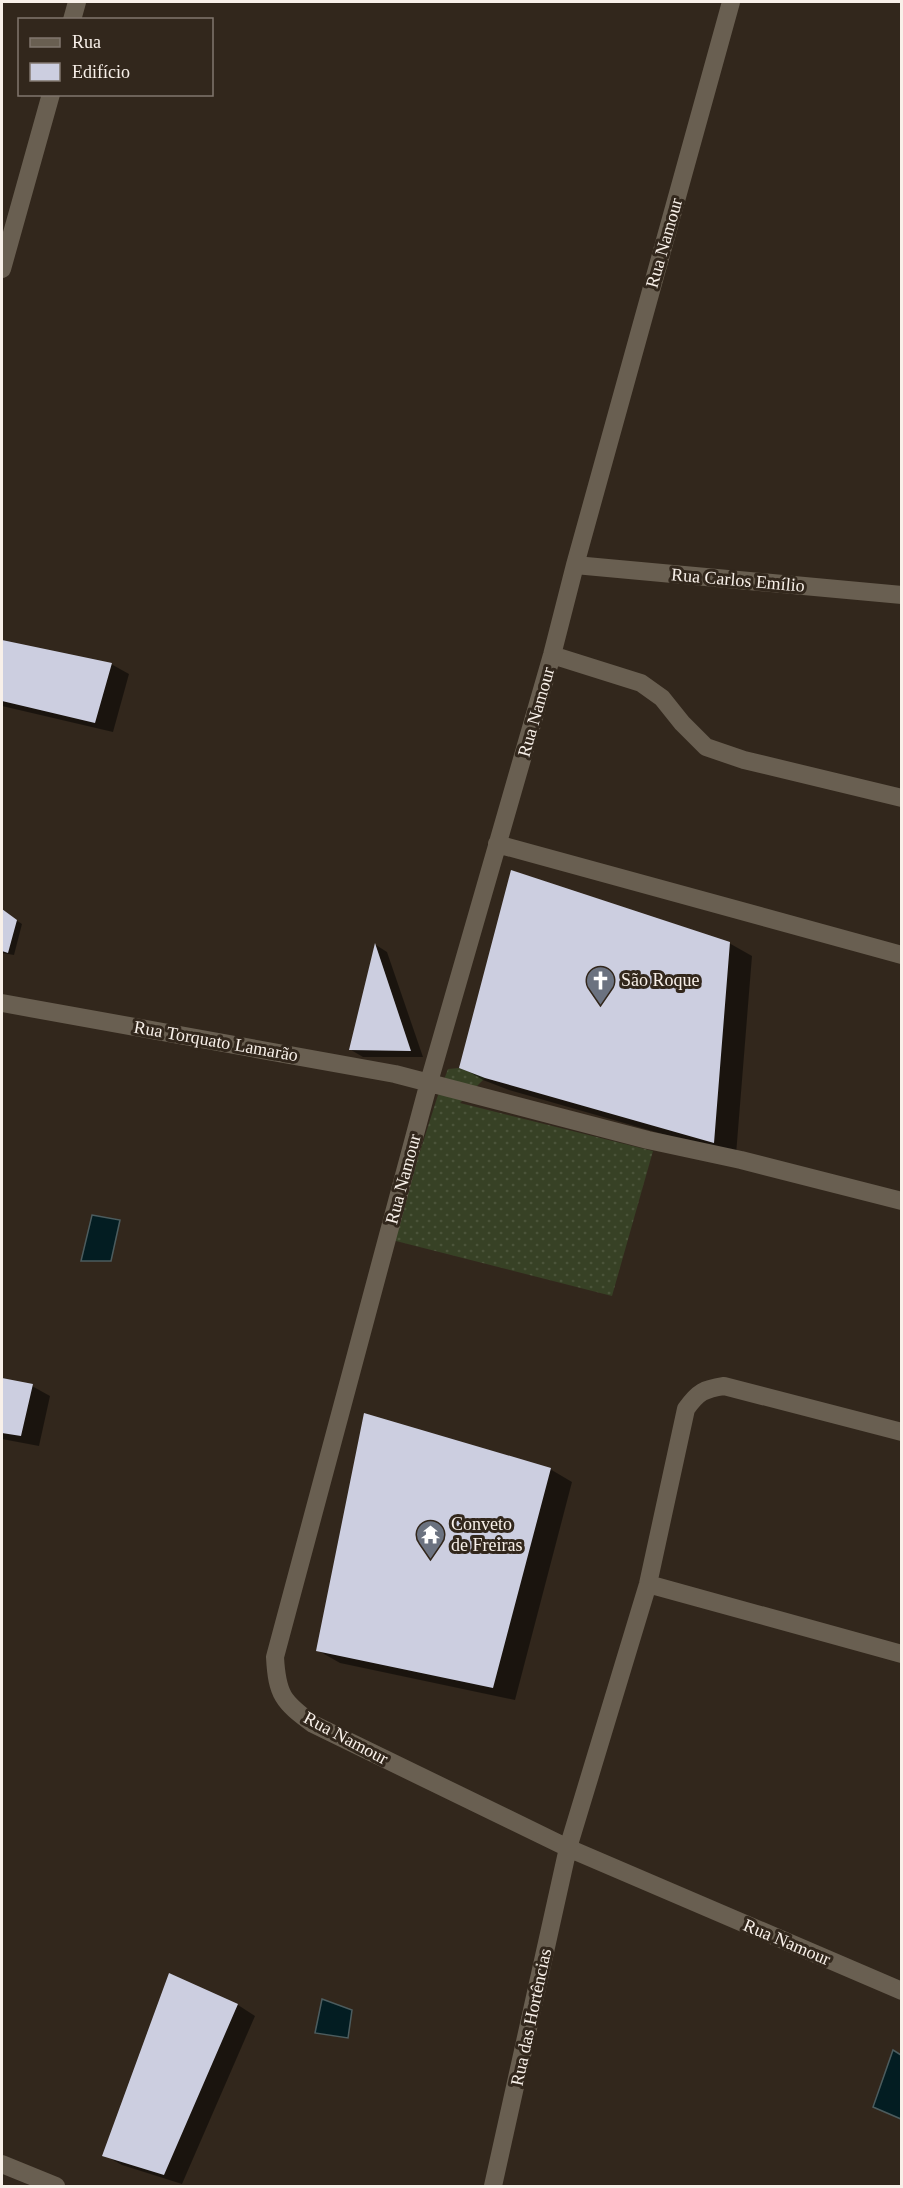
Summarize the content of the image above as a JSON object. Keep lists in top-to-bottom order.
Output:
{
  "streets": {
    "street": [
      "Rua Namour",
      "Rua Carlos Emílio",
      "Rua Torquato Lamarão",
      "Rua das Hortências"
    ]
  },
  "crossings": [
    ["Rua Namour", "Rua Carlos Emílio"],
    ["Rua Namour", "Rua Torquato Lamarão"],
    ["Rua Namour", "Rua das Hortências"]
  ],
  "places": {
    "church": ["São Roque"],
    "temple": ["Conveto de Freiras"]
  },
  "legend": ["Rua", "Edifício"]
}
